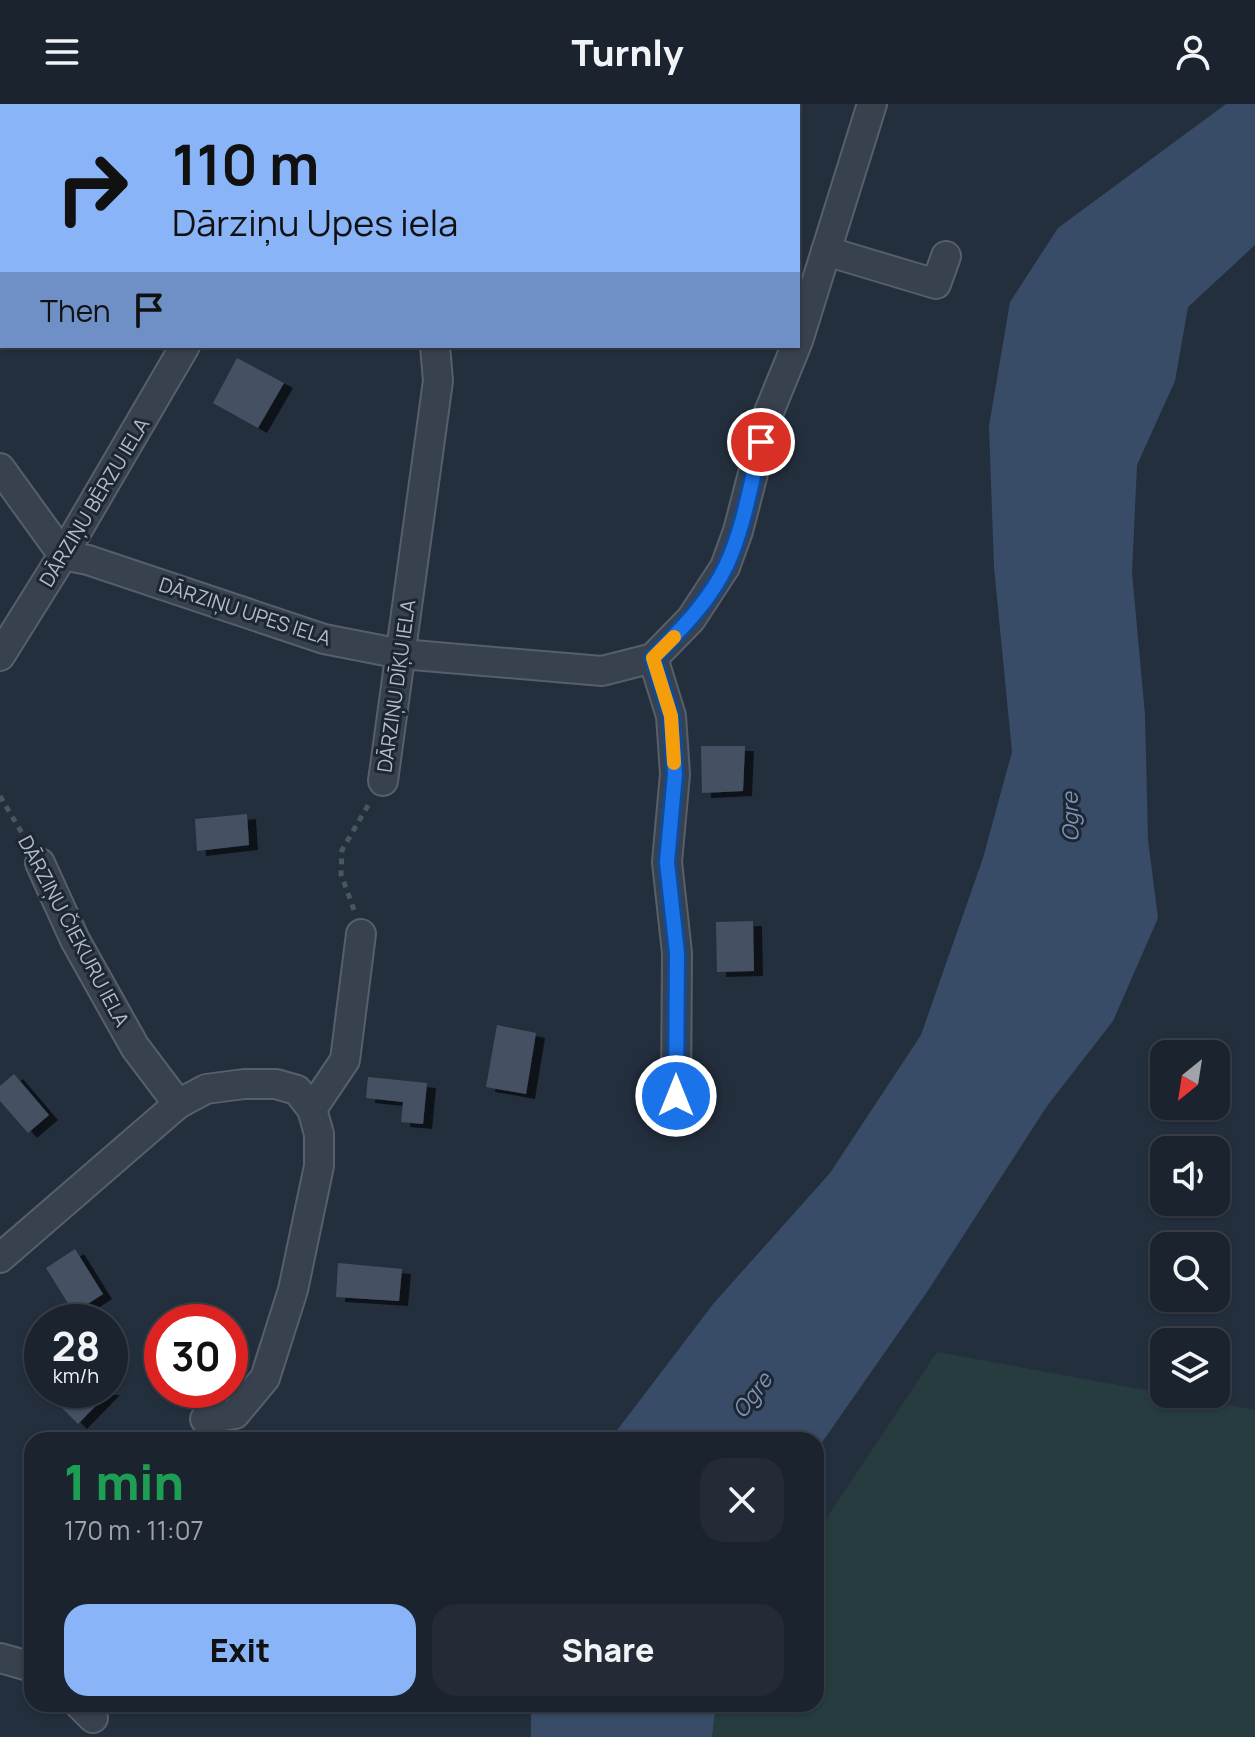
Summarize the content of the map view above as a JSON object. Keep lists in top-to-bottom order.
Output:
{
  "streets": {
    "street": [
      "DĀRZIŅU BĒRZU IELA",
      "DĀRZIŅU UPES IELA",
      "DĀRZIŅU DĪĶU IELA",
      "DĀRZIŅU ČIEKURU IELA"
    ]
  },
  "crossings": [
    ["DĀRZIŅU BĒRZU IELA", "DĀRZIŅU UPES IELA"],
    ["DĀRZIŅU UPES IELA", "DĀRZIŅU DĪĶU IELA"]
  ],
  "water": ["Ogre"],
  "north": "bottom left",
  "page": {
    "header": "Turnly",
    "turn": ["110 m", "Dārziņu Upes iela"],
    "then": "Then",
    "speed": "28 km/h",
    "limit": "30",
    "heading": ["1 min", "170 m · 11:07"],
    "buttons": ["Exit", "Share"]
  }
}
